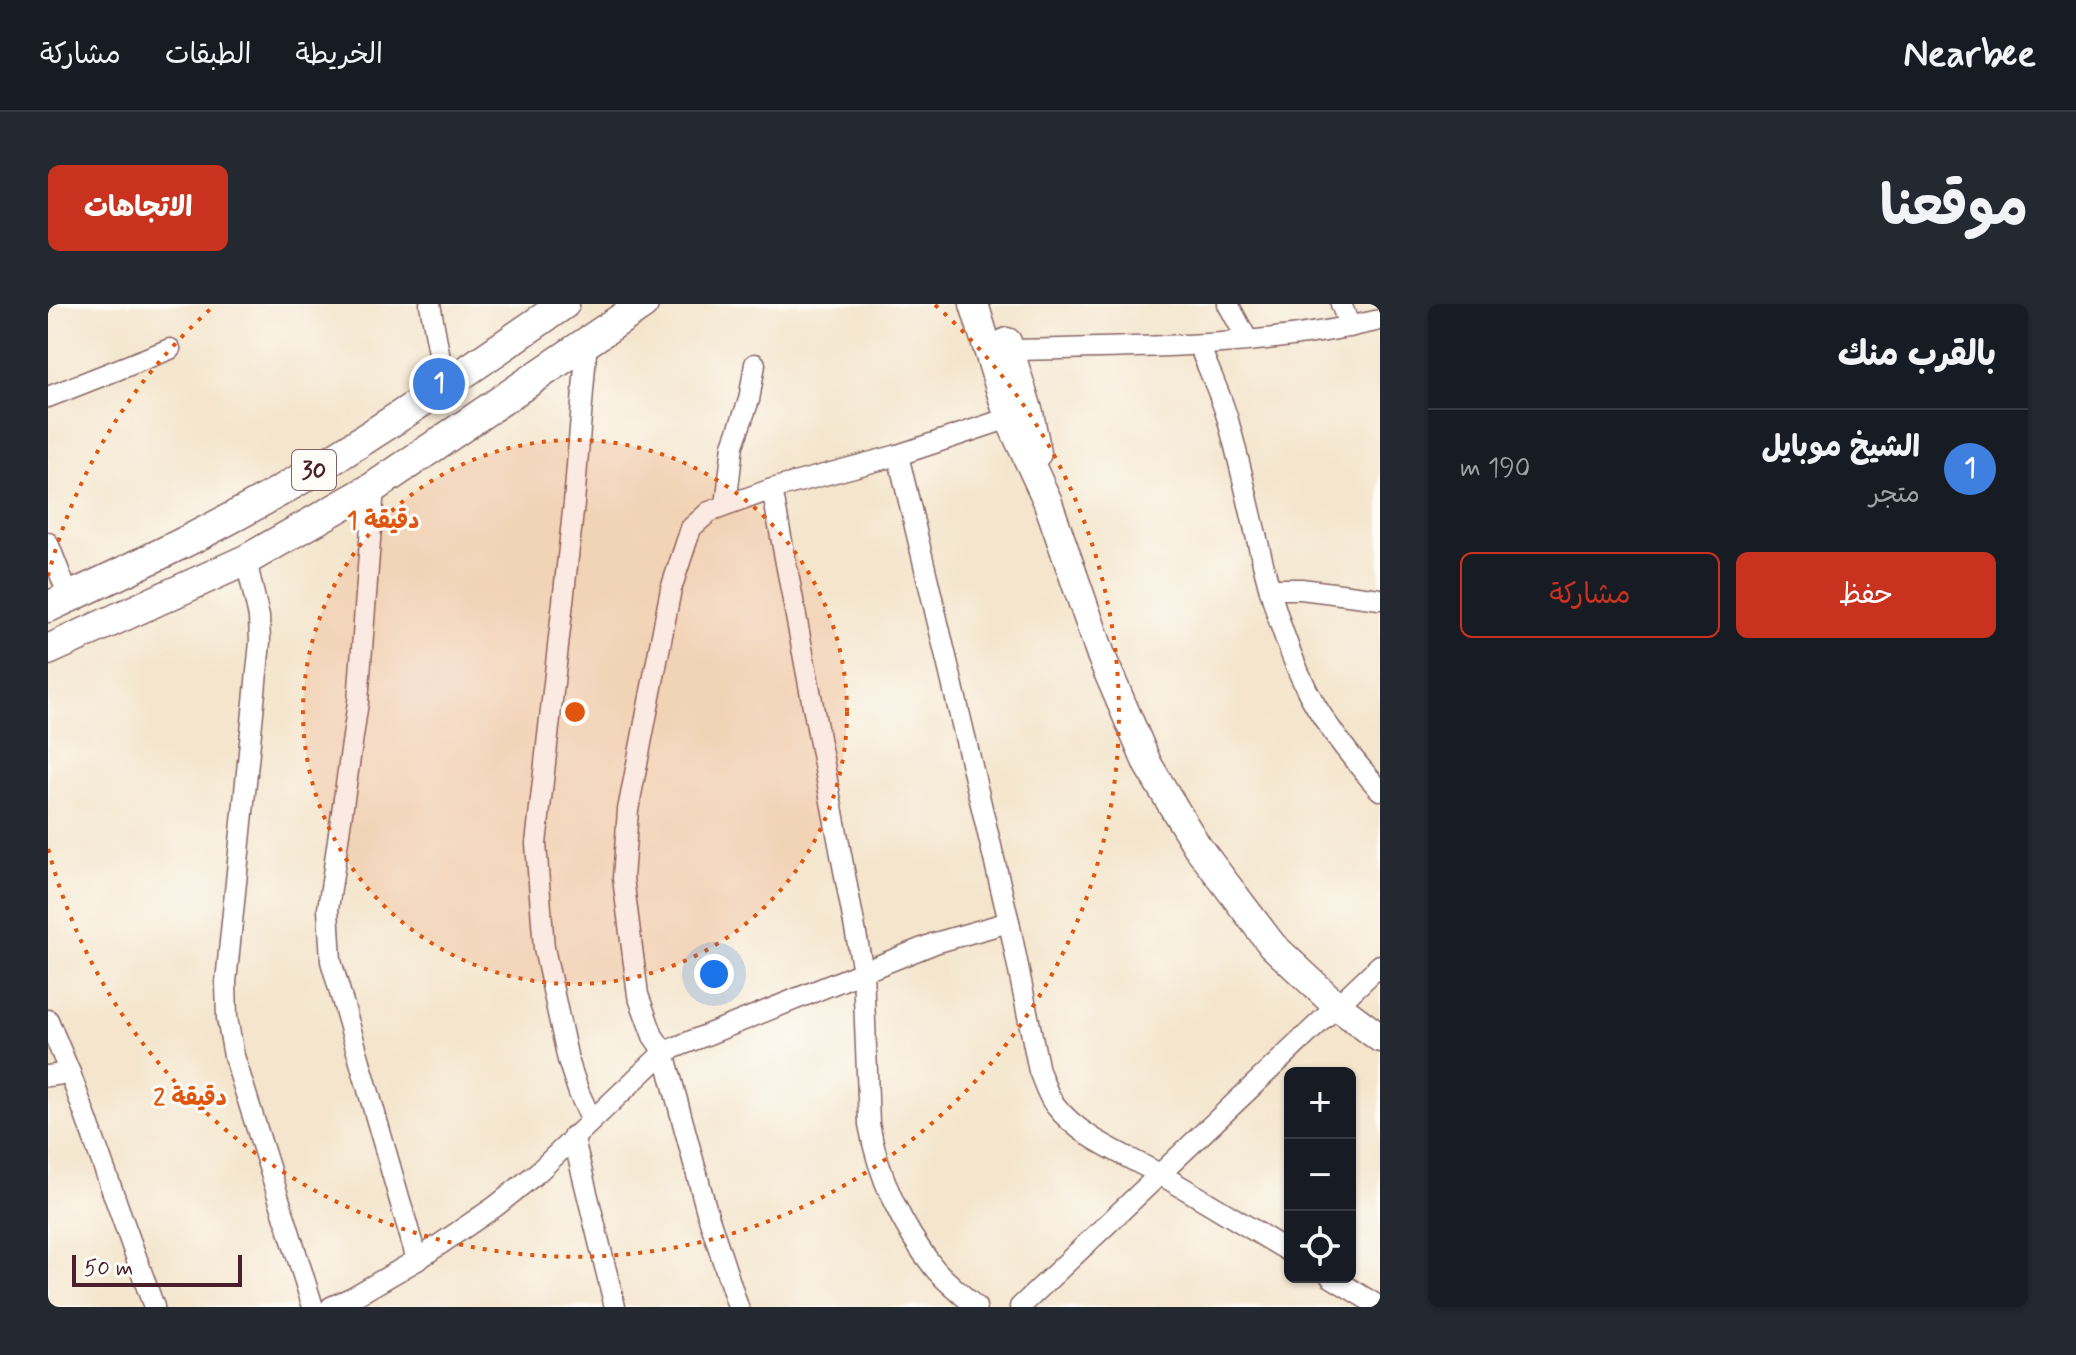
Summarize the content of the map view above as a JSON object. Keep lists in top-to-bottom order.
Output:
{
  "streets": {
    "main road": ["30"]
  },
  "scale_bar": "50 m",
  "page": {
    "header": "Nearbee",
    "nav": ["الخريطة", "الطبقات", "مشاركة"],
    "title": "موقعنا",
    "buttons": [
      "الاتجاهات",
      ["حفظ", "مشاركة"]
    ],
    "heading": "بالقرب منك",
    "pins": "1",
    "list": [
      {
        "mark": "1",
        "name": "الشيخ موبايل",
        "note": "متجر",
        "value": "190 m"
      }
    ],
    "map_buttons": ["+", "−"],
    "scale": "50 m"
  },
  "rings": ["1 دقيقة", "2 دقيقة"]
}
